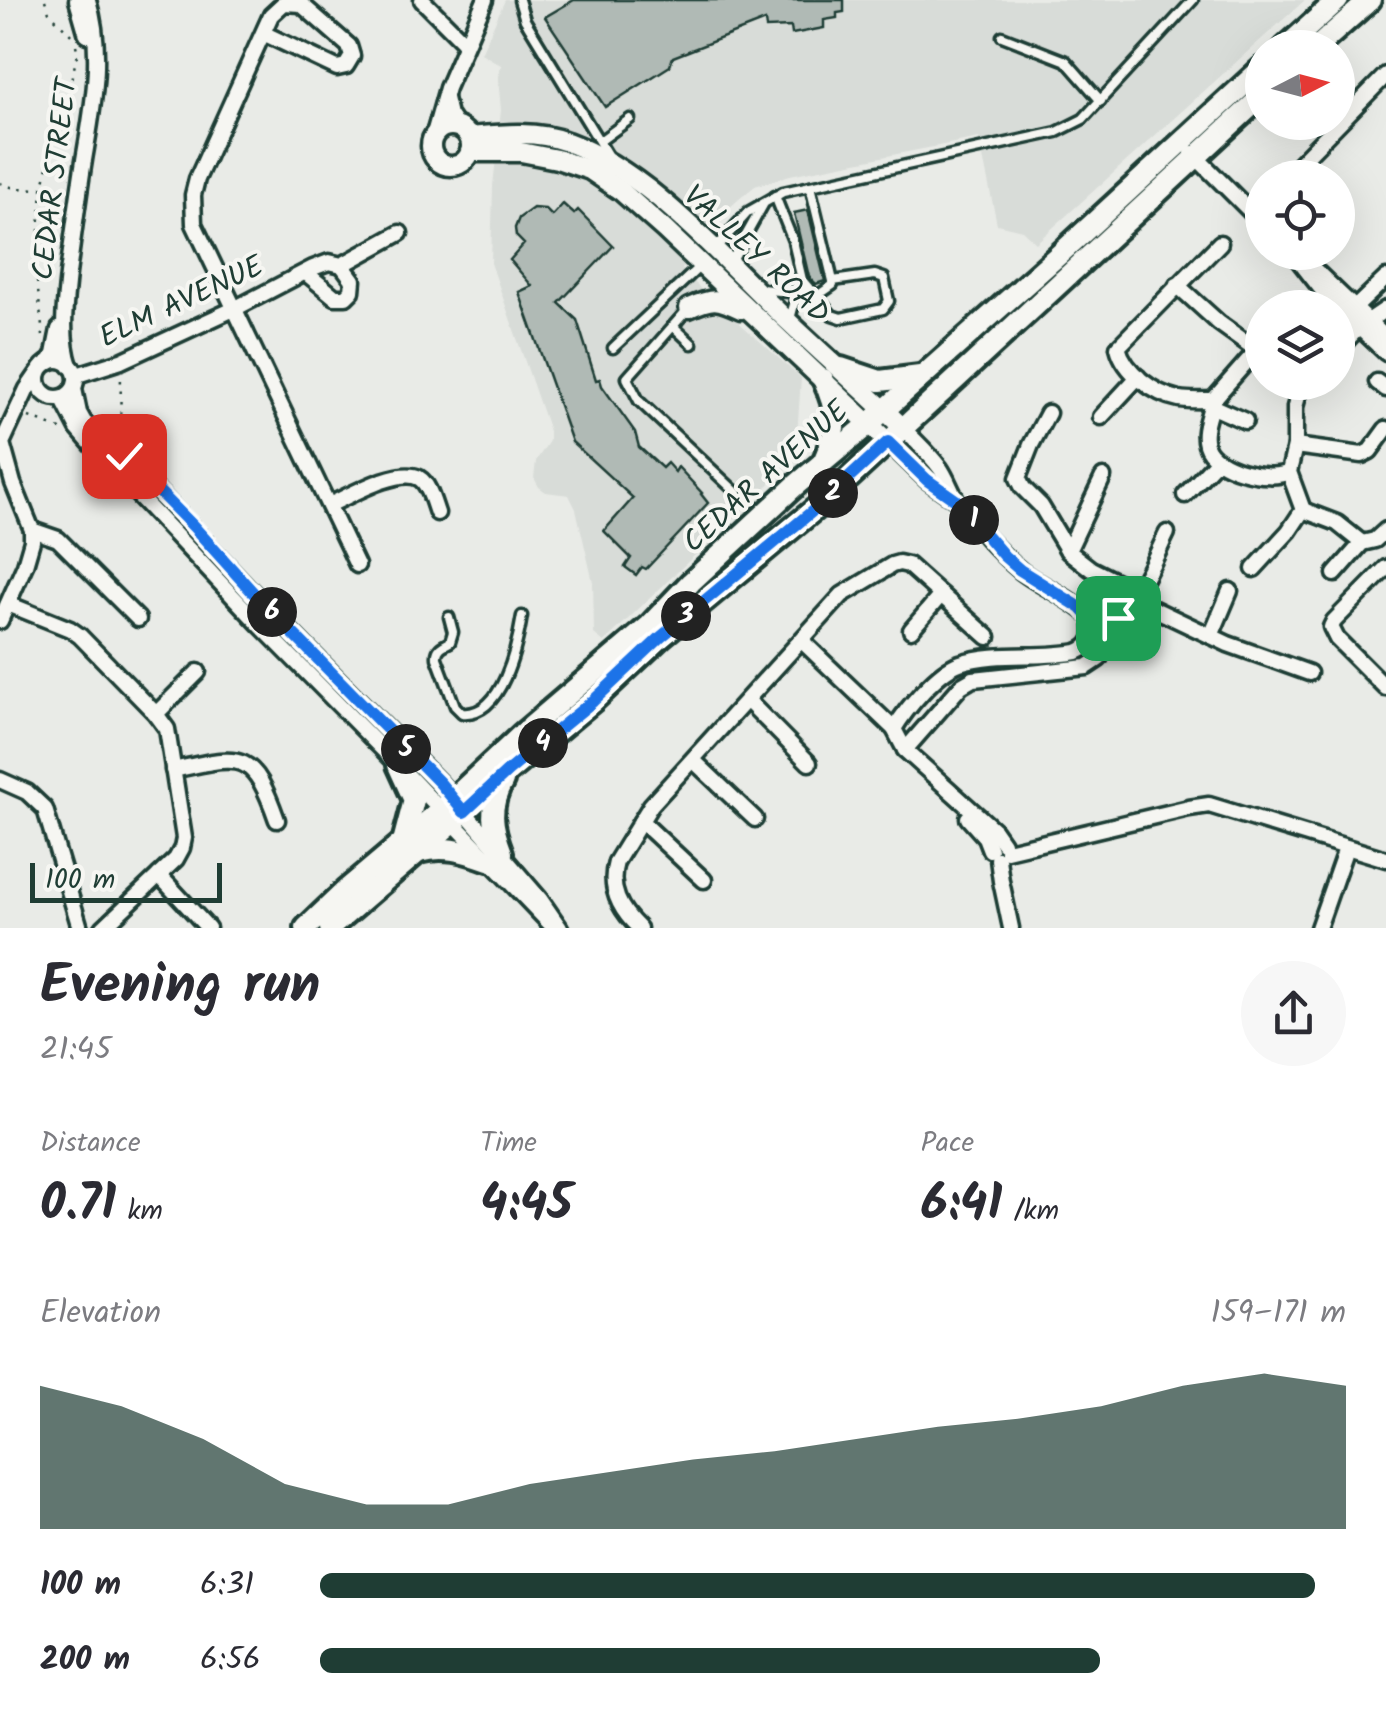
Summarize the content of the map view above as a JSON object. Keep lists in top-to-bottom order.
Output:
{
  "streets": {
    "main road": ["CEDAR AVENUE"],
    "street": ["CEDAR STREET", "VALLEY ROAD", "ELM AVENUE"]
  },
  "crossings": [
    ["CEDAR STREET", "ELM AVENUE"],
    ["VALLEY ROAD", "CEDAR AVENUE"]
  ],
  "scale_bar": "100 m",
  "north": "right",
  "page": {
    "pins": [
      "2",
      "1",
      "6",
      "3",
      "4",
      "5"
    ],
    "scale": "100 m",
    "heading": ["Evening run", "21:45"],
    "stats": [
      ["Distance", "0.71 km"],
      ["Time", "4:45"],
      ["Pace", "6:41 /km"]
    ],
    "chart": ["Elevation", "159–171 m"],
    "list": [
      {
        "name": "100 m",
        "note": "6:31"
      },
      {
        "name": "200 m",
        "note": "6:56"
      }
    ]
  }
}
